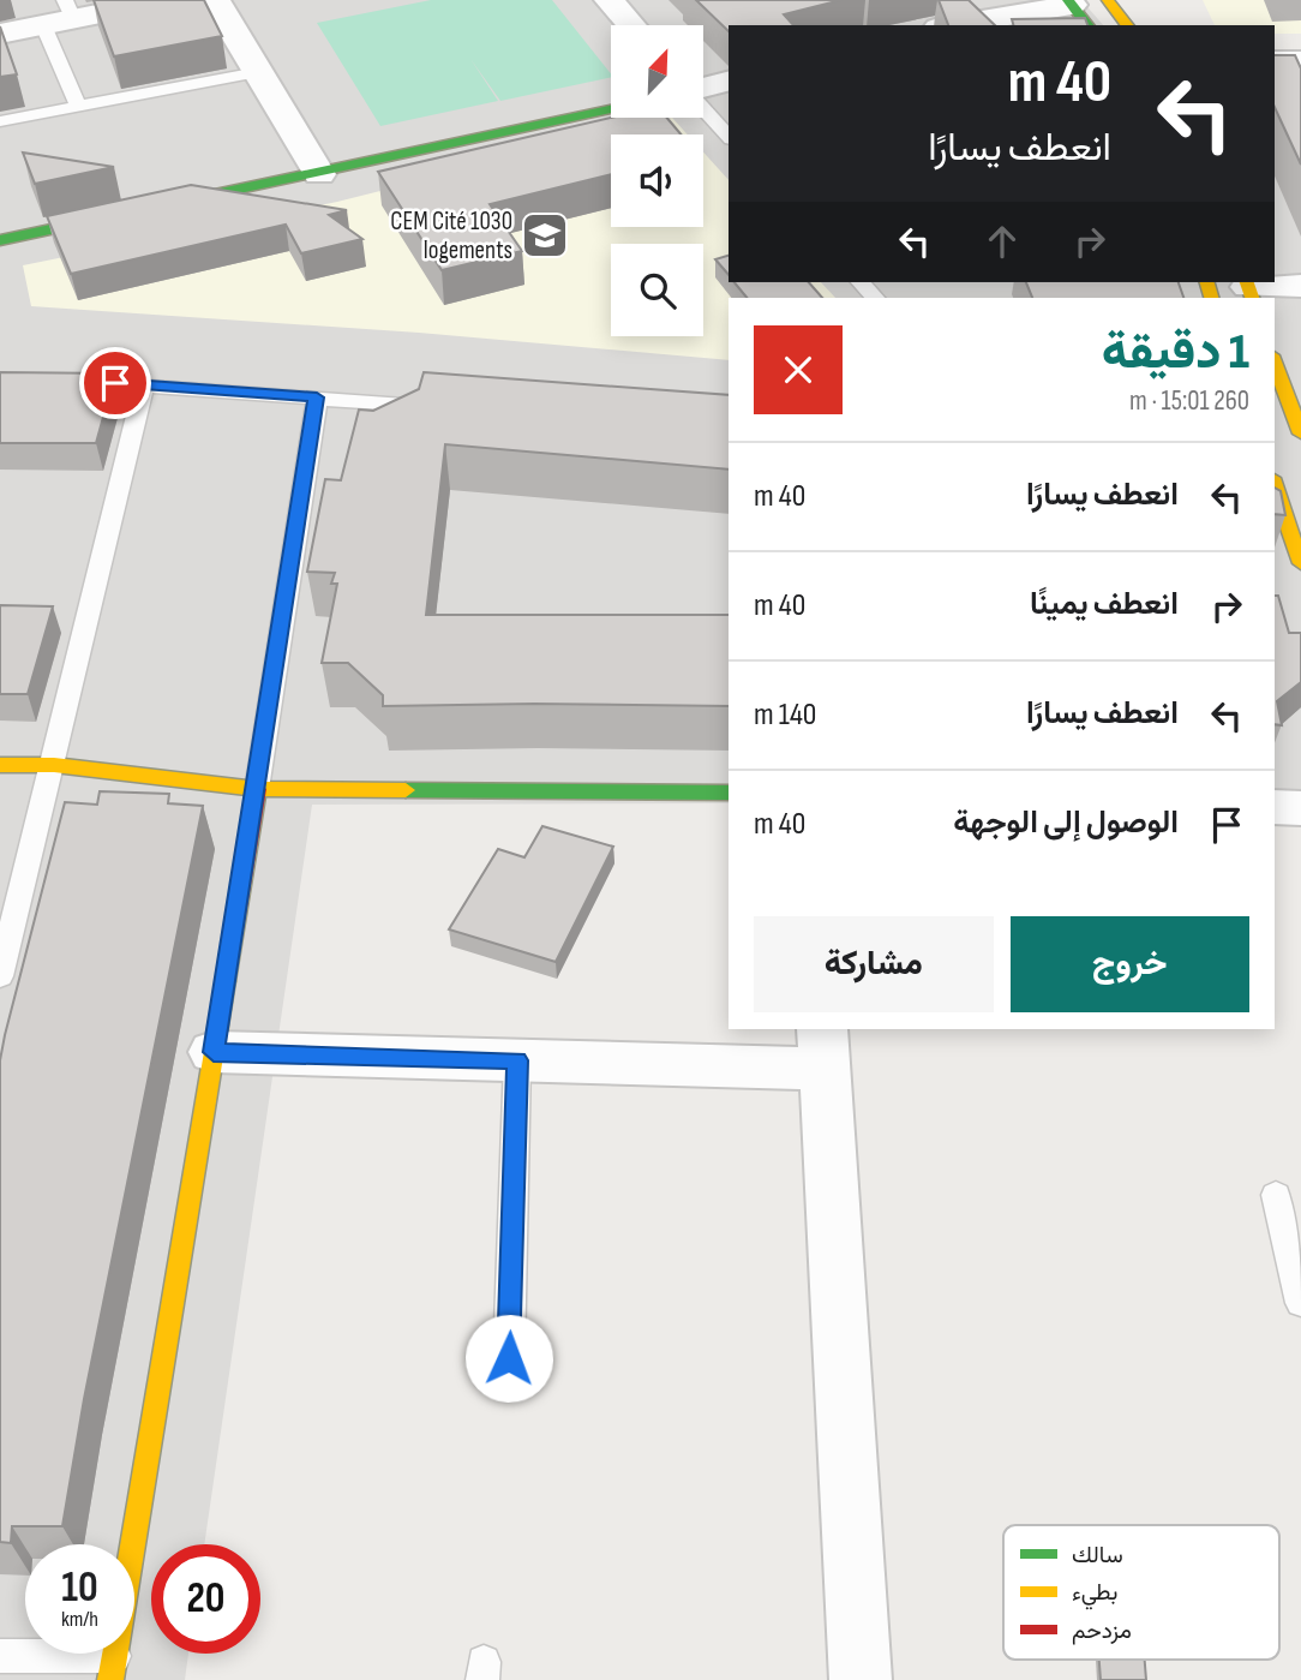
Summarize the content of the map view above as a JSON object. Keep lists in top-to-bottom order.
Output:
{
  "places": {
    "school or university": ["CEM Cité 1030 logements"]
  },
  "legend": ["سالك", "بطيء", "مزدحم"],
  "north": "top right",
  "page": {
    "turn": ["40 m", "انعطف يسارًا"],
    "heading": ["1 دقيقة", "260 m · 15:01"],
    "list": [
      {
        "name": "انعطف يسارًا",
        "value": "40 m"
      },
      {
        "name": "انعطف يمينًا",
        "value": "40 m"
      },
      {
        "name": "انعطف يسارًا",
        "value": "140 m"
      },
      {
        "name": "الوصول إلى الوجهة",
        "value": "40 m"
      }
    ],
    "buttons": ["خروج", "مشاركة"],
    "speed": "10 km/h",
    "limit": "20"
  }
}
